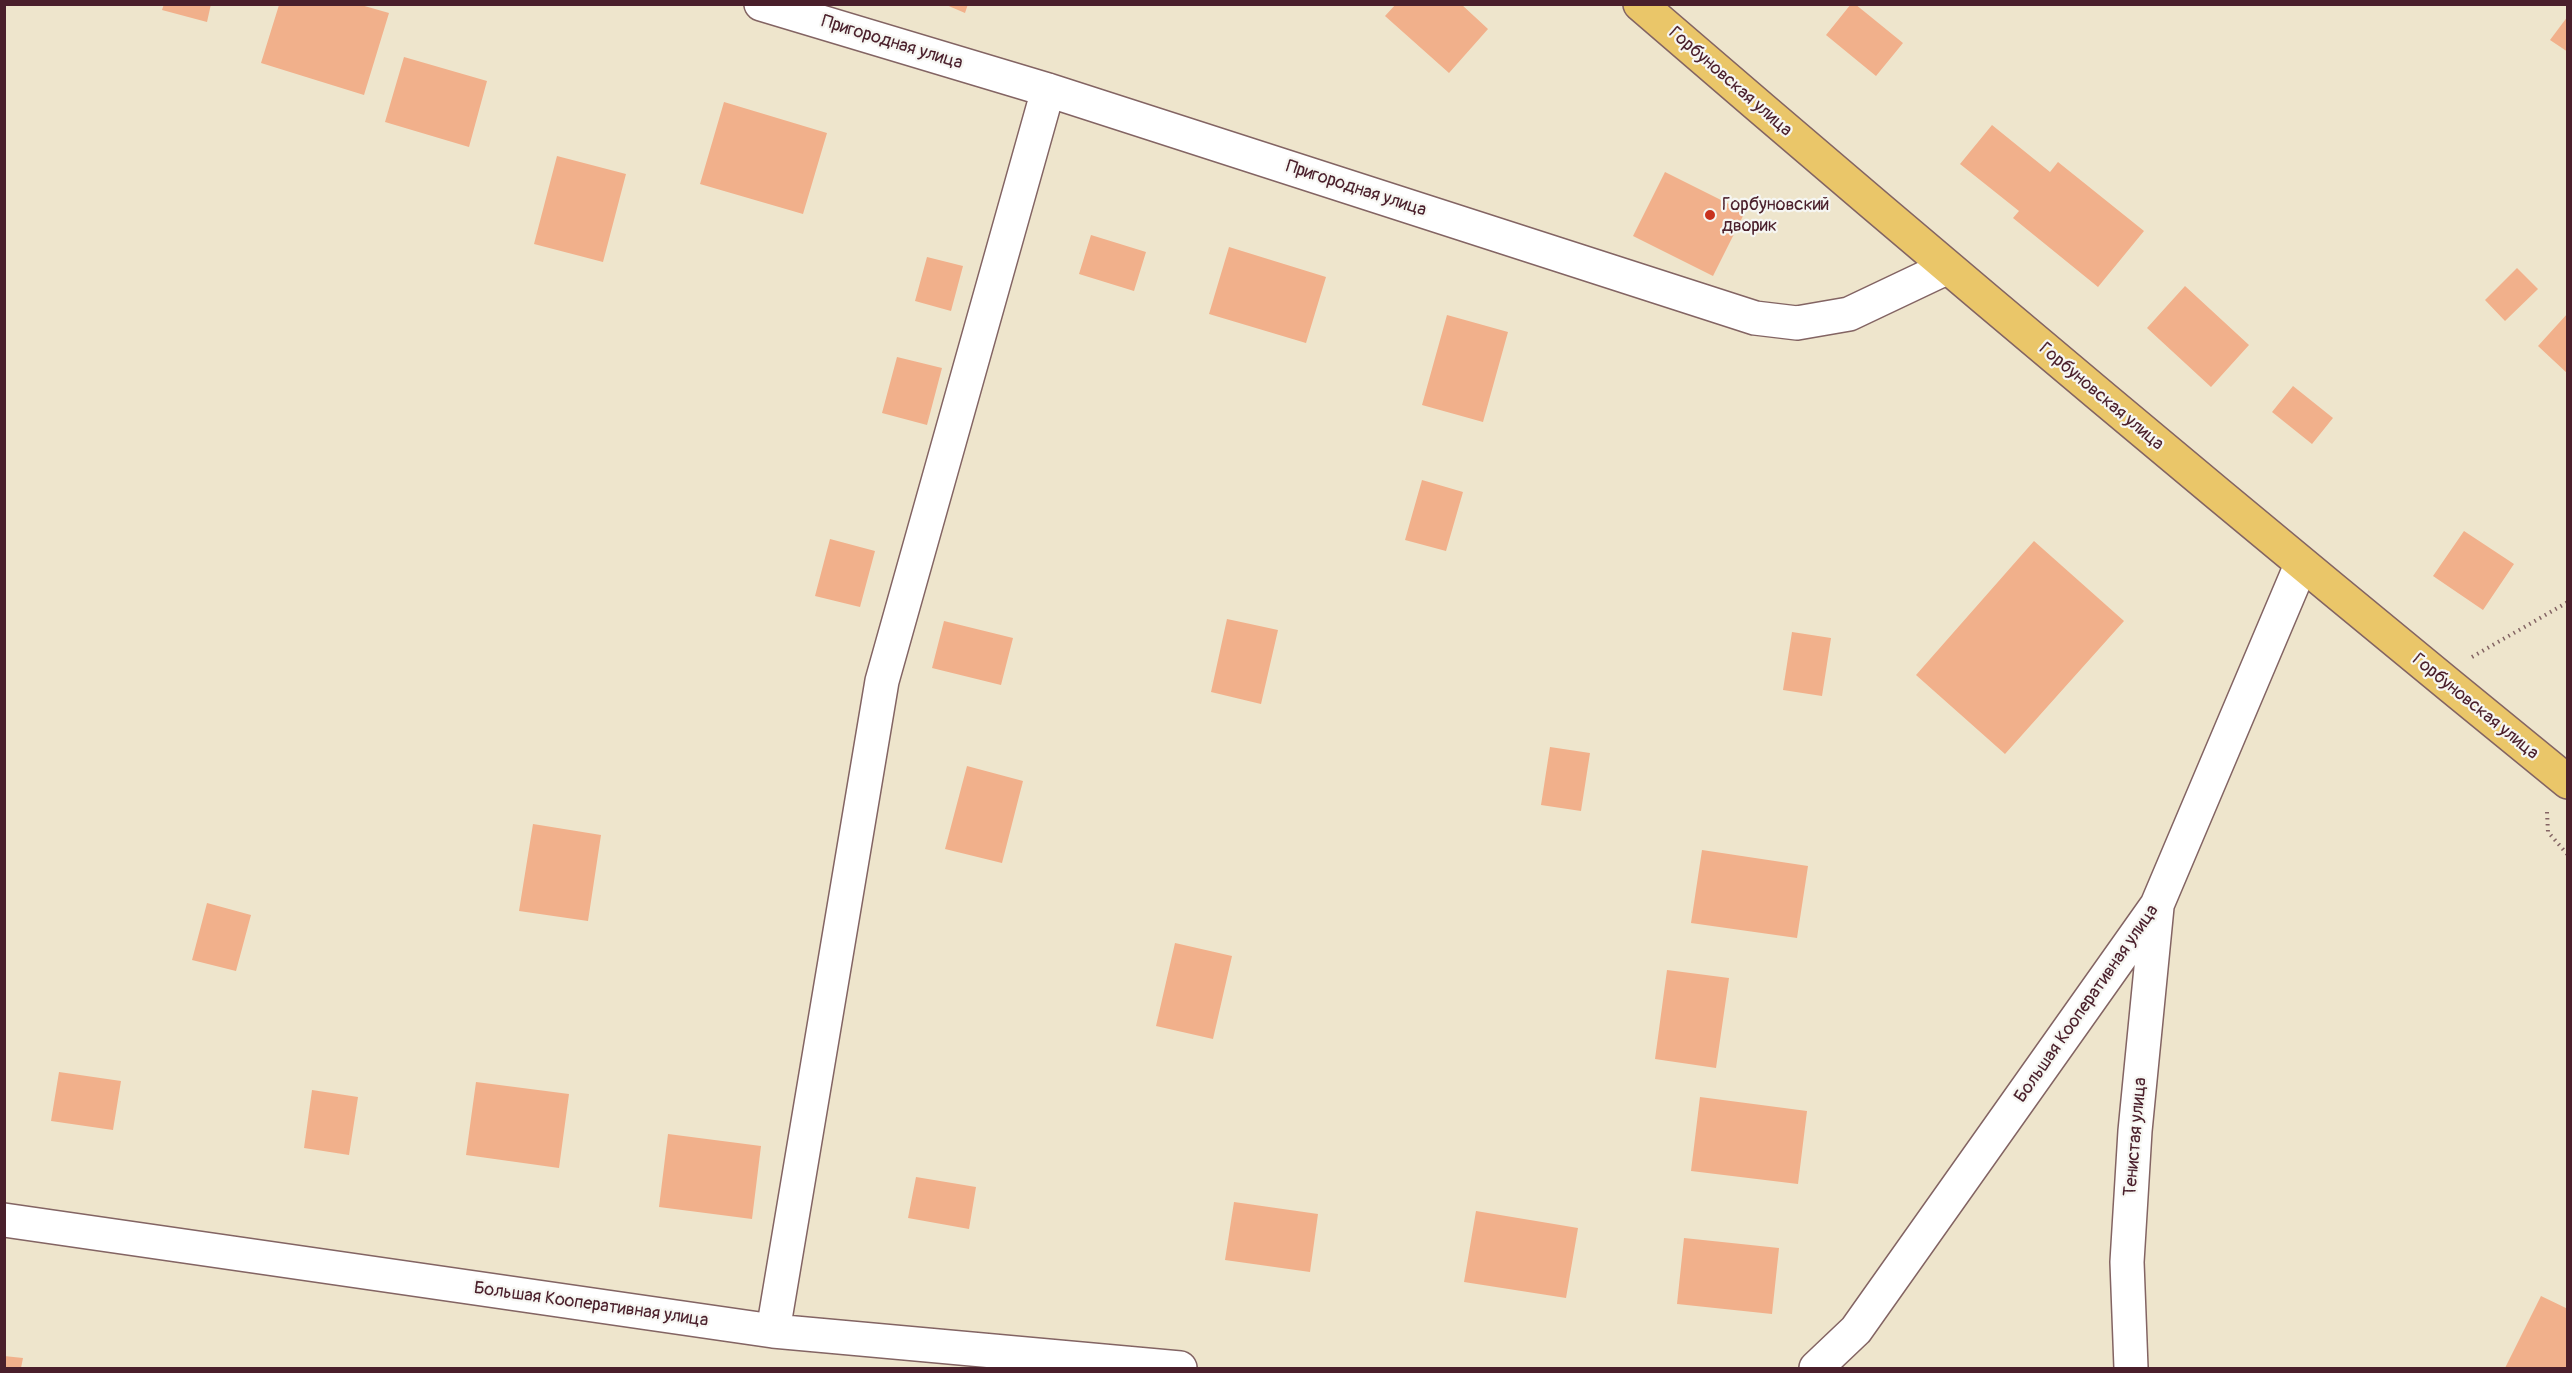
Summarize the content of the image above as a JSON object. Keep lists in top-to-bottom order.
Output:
{
  "streets": {
    "main road": ["Горбуновская улица"],
    "street": ["Пригородная улица", "Большая Кооперативная улица", "Тенистая улица"]
  },
  "crossings": [
    ["Пригородная улица", "Горбуновская улица"],
    ["Горбуновская улица", "Большая Кооперативная улица"],
    ["Большая Кооперативная улица", "Тенистая улица"]
  ],
  "places": ["Горбуновский дворик"]
}
